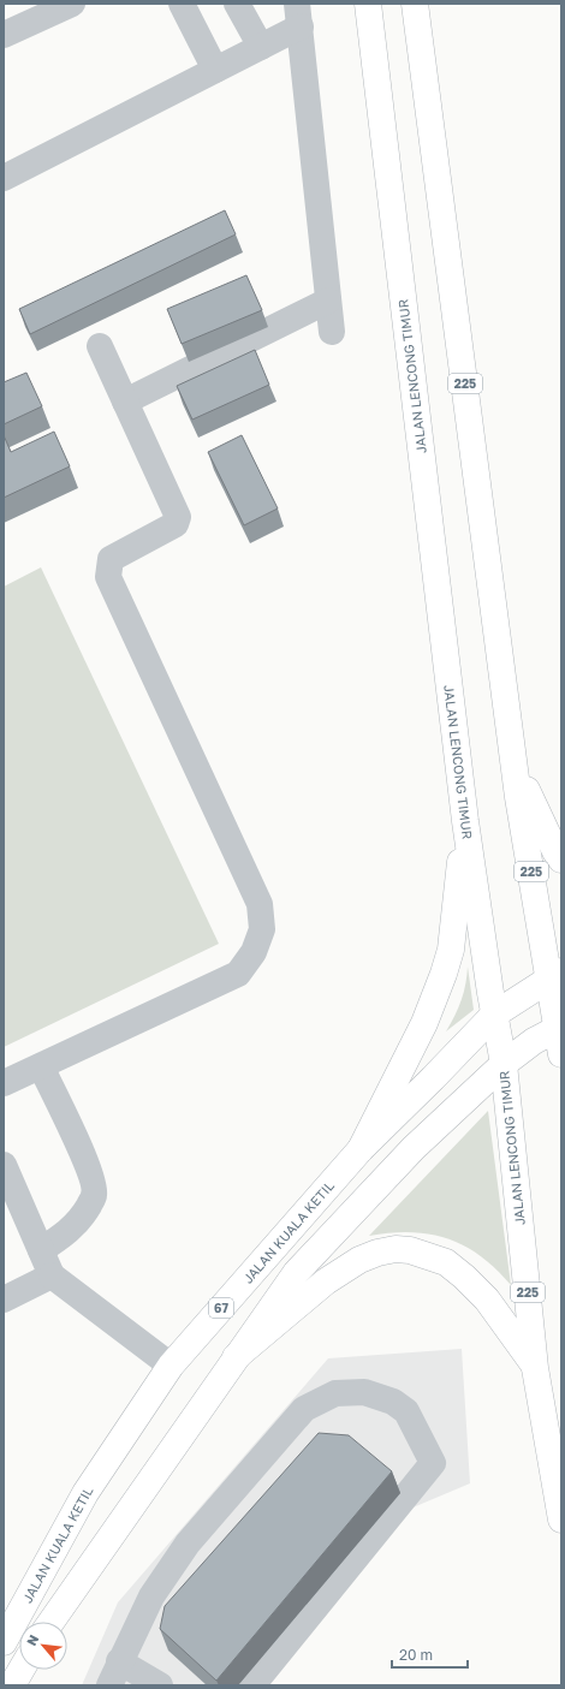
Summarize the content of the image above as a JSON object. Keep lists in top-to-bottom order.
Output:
{
  "streets": {
    "main road": [
      "JALAN LENCONG TIMUR",
      "225",
      "JALAN KUALA KETIL",
      "67"
    ]
  },
  "crossings": [
    ["JALAN LENCONG TIMUR", "JALAN KUALA KETIL"],
    ["JALAN LENCONG TIMUR", "67"],
    ["225", "67"],
    ["JALAN KUALA KETIL", "67"]
  ],
  "scale_bar": "20 m",
  "north": "top left"
}
